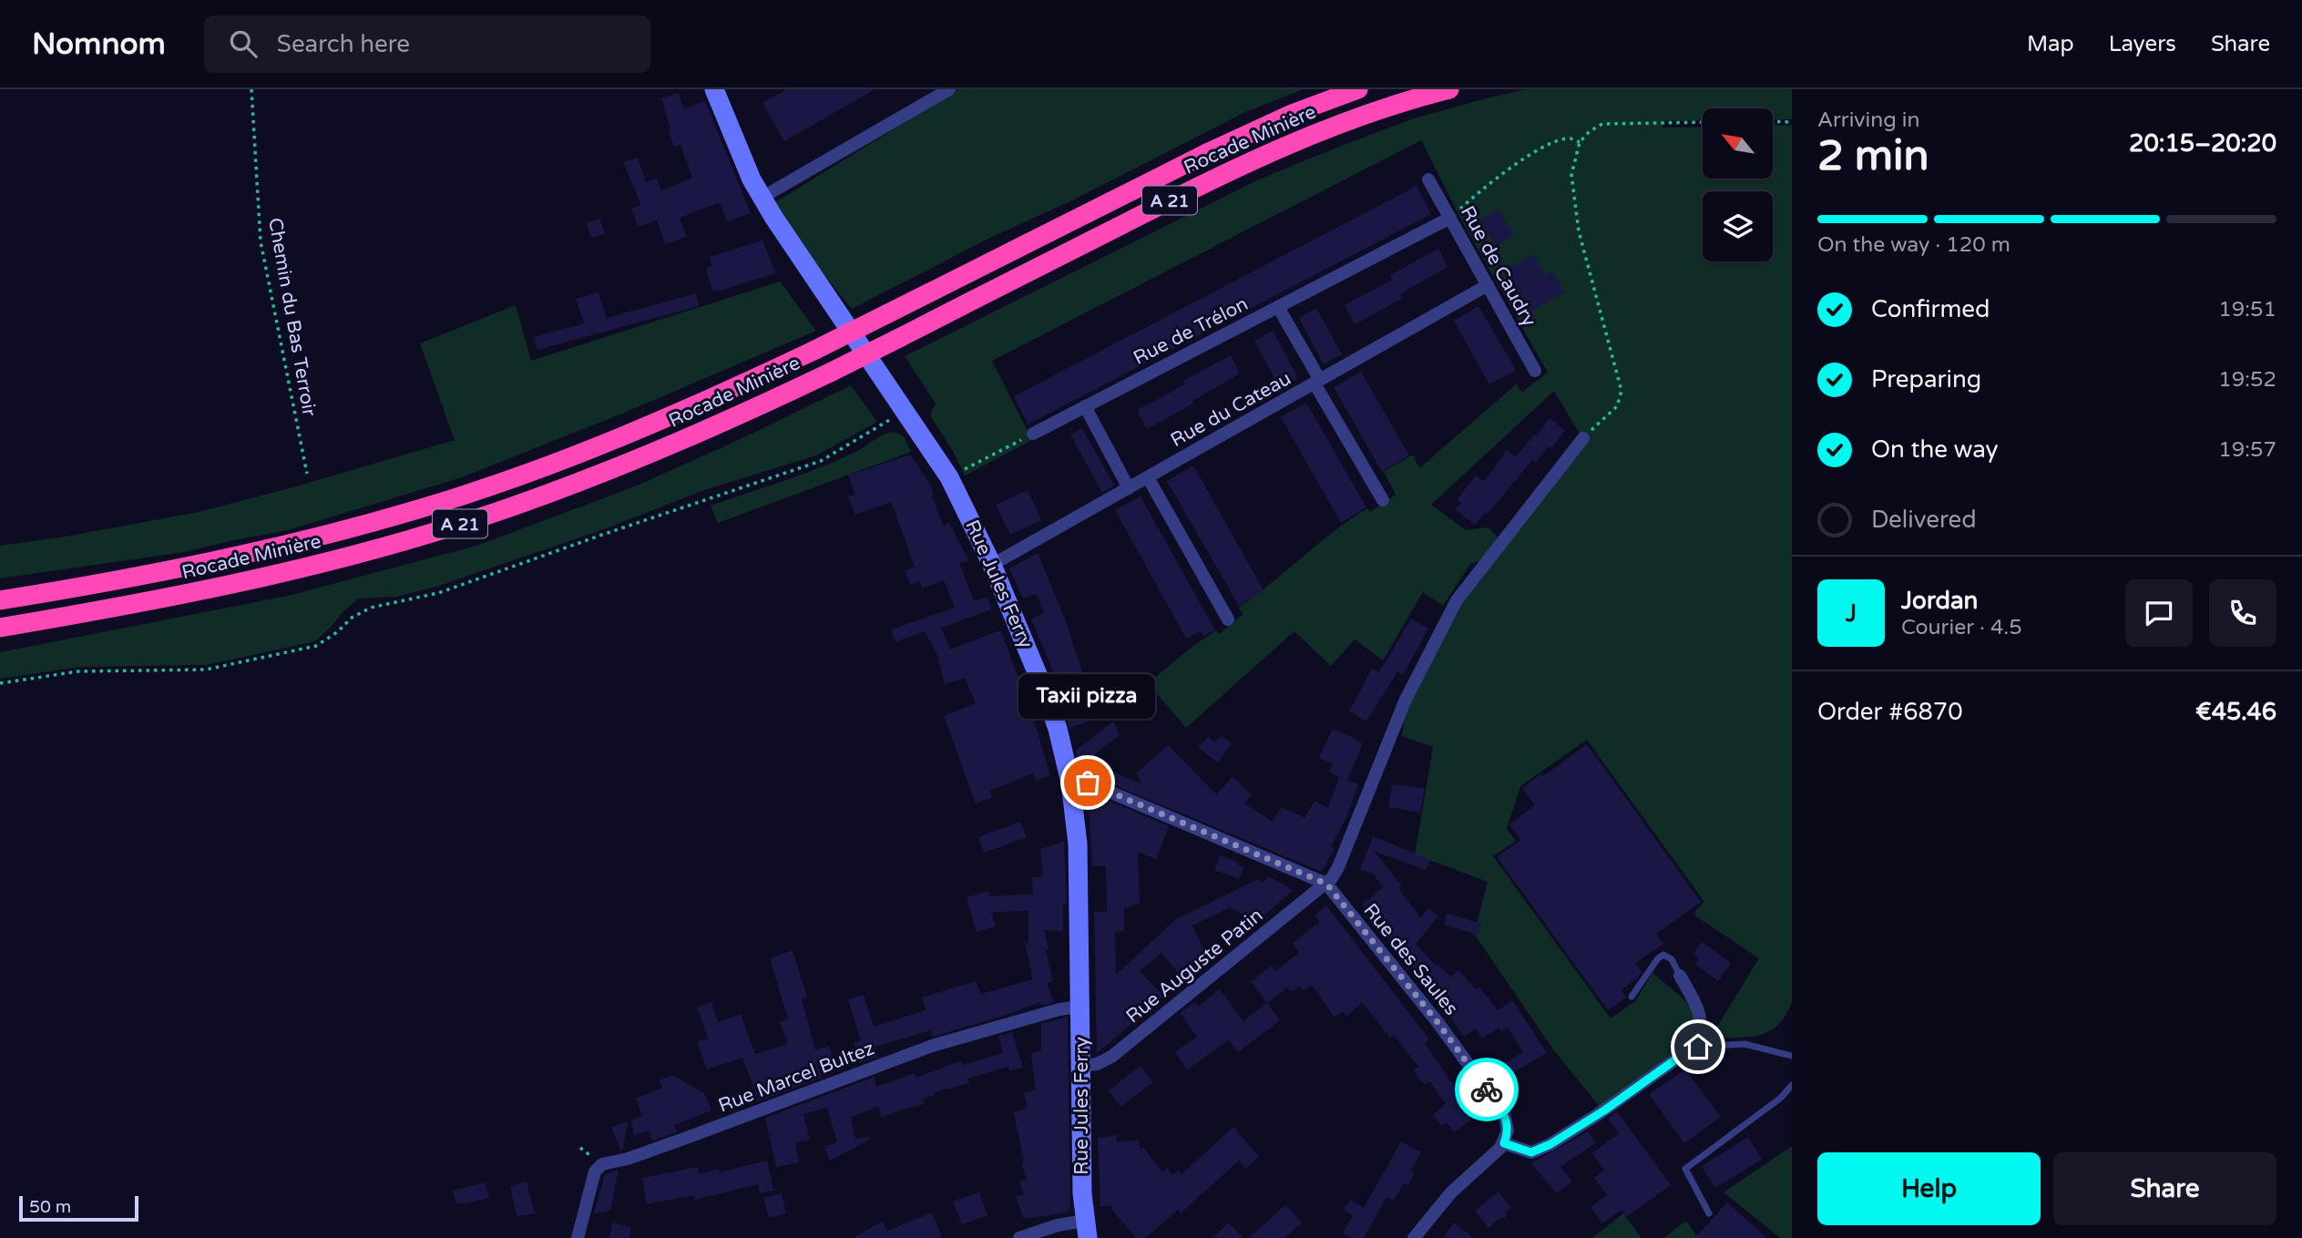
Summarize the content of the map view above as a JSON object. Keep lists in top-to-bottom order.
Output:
{
  "streets": {
    "highway": ["Rocade Minière", "A 21"],
    "street": [
      "Rue de Caudry",
      "Rue de Trélon",
      "Rue du Cateau",
      "Rue Jules Ferry",
      "Rue des Saules",
      "Rue Auguste Patin",
      "Rue Marcel Bultez"
    ],
    "path": ["Chemin du Bas Terroir"]
  },
  "crossings": [
    ["Rue de Caudry", "Rue de Trélon"],
    ["Rue de Caudry", "Rue du Cateau"],
    ["Rue du Cateau", "Rue Jules Ferry"],
    ["Rue Jules Ferry", "Rue Auguste Patin"],
    ["Rue Jules Ferry", "Rue Marcel Bultez"],
    ["Rue des Saules", "Rue Auguste Patin"]
  ],
  "places": ["Taxii pizza"],
  "scale_bar": "50 m",
  "north": "top left",
  "page": {
    "header": "Nomnom",
    "search": "Search here",
    "nav": ["Map", "Layers", "Share"],
    "heading": ["2 min", "Arriving in", "20:15–20:20"],
    "panel": [
      "Jordan",
      "Courier · 4.5",
      "Order #6870",
      "€45.46"
    ],
    "bar": "On the way · 120 m",
    "list": [
      ["Confirmed", "19:51"],
      ["Preparing", "19:52"],
      ["On the way", "19:57"],
      "Delivered"
    ],
    "round": "J",
    "bubble": "Taxii pizza",
    "buttons": ["Help", "Share"],
    "scale": "50 m"
  }
}
